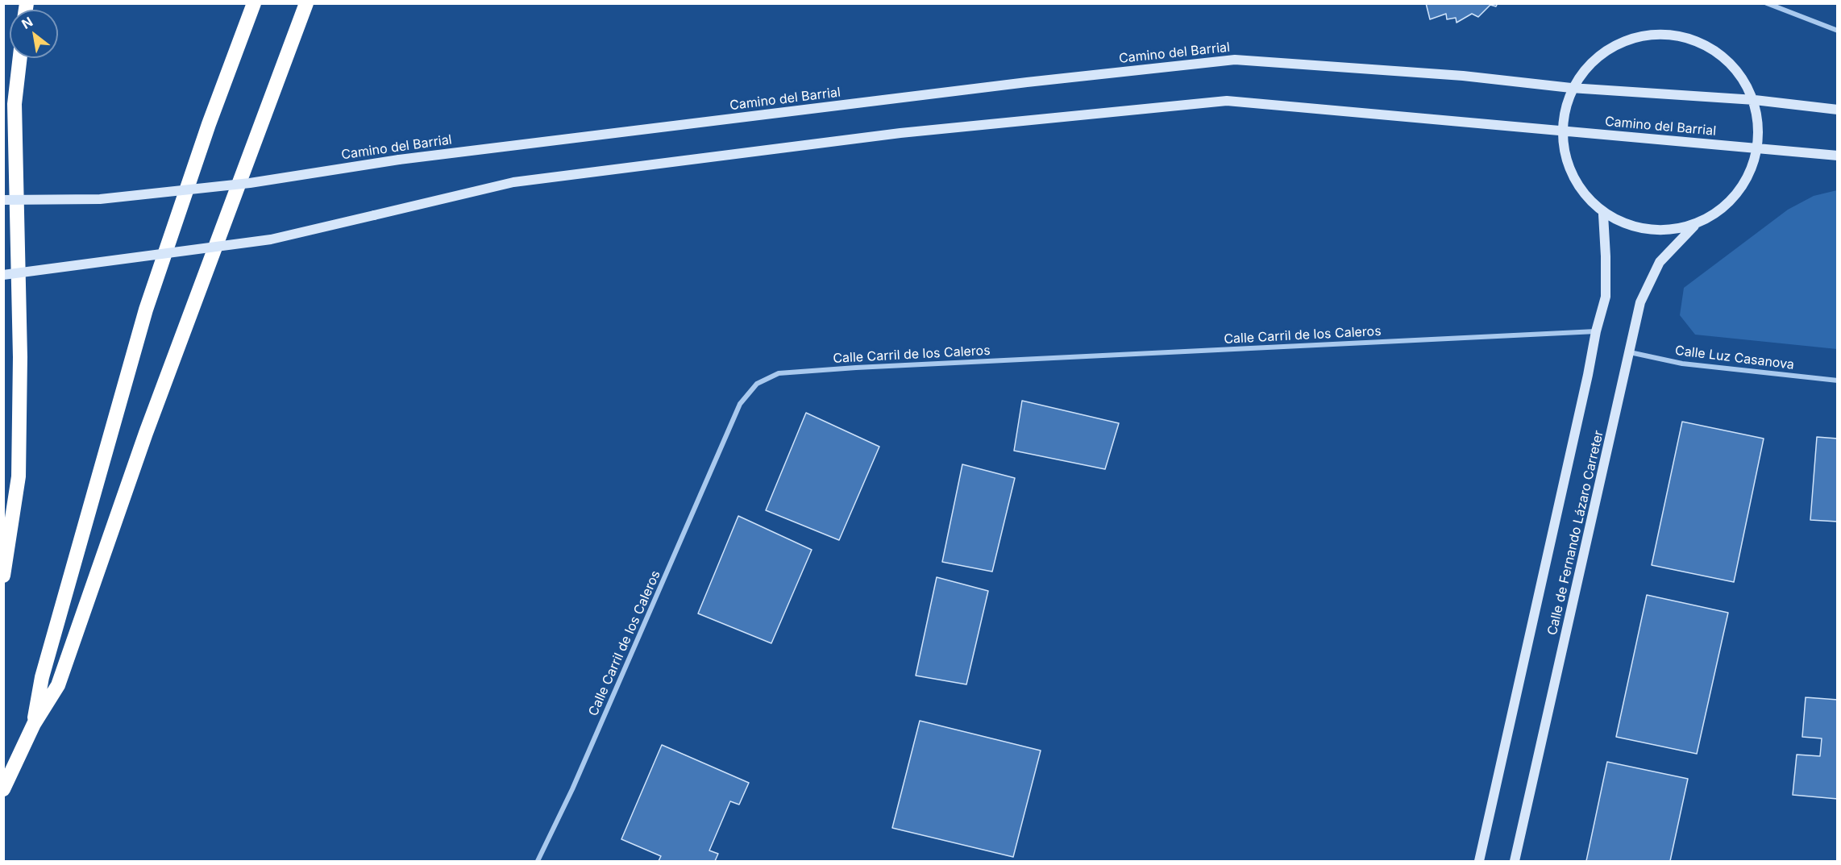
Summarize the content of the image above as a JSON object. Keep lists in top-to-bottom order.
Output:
{
  "streets": {
    "main road": ["Camino del Barrial", "Calle de Fernando Lázaro Carreter"],
    "street": ["Calle Carril de los Caleros", "Calle Luz Casanova"]
  },
  "crossings": [
    ["Calle Carril de los Caleros", "Calle de Fernando Lázaro Carreter"],
    ["Calle Luz Casanova", "Calle de Fernando Lázaro Carreter"]
  ],
  "north": "top left"
}
